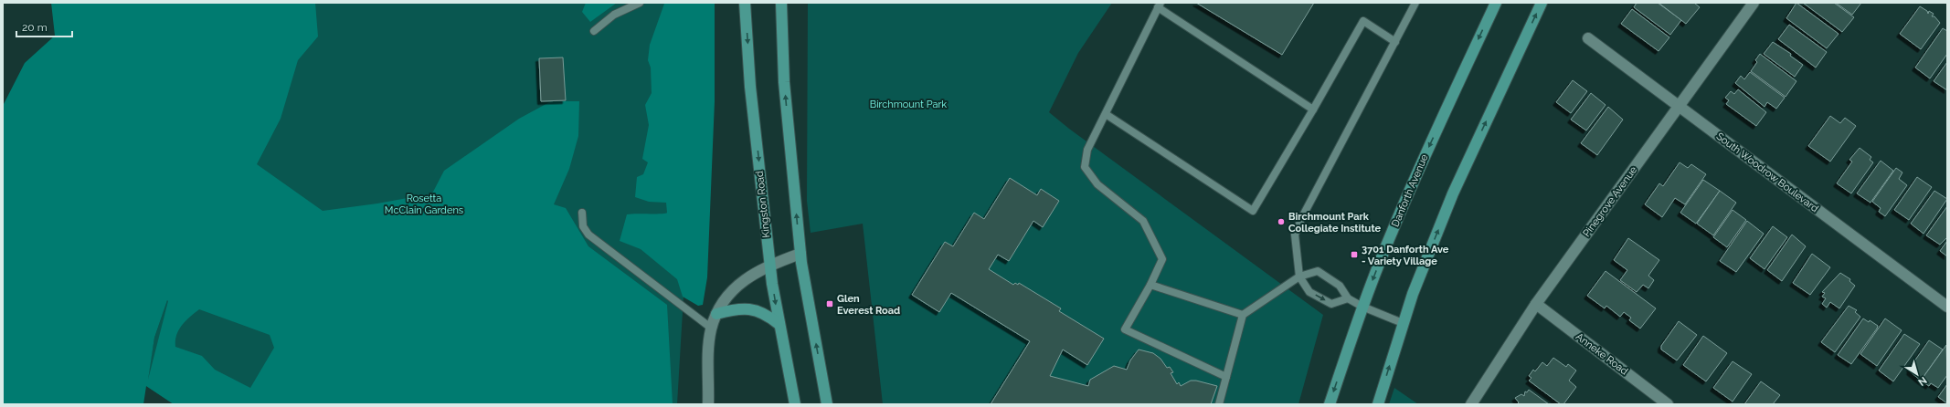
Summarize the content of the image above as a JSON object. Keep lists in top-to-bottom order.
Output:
{
  "streets": {
    "main road": ["Danforth Avenue", "Kingston Road"],
    "street": ["South Woodrow Boulevard", "Pinegrove Avenue", "Anneke Road"]
  },
  "crossings": [
    ["South Woodrow Boulevard", "Pinegrove Avenue"],
    ["Pinegrove Avenue", "Anneke Road"]
  ],
  "parks": ["Birchmount Park", "Rosetta McClain Gardens"],
  "places": {
    "other": ["Birchmount Park Collegiate Institute"],
    "transit": ["3701 Danforth Ave - Variety Village", "Glen Everest Road"]
  },
  "scale_bar": "20 m",
  "north": "bottom right"
}
